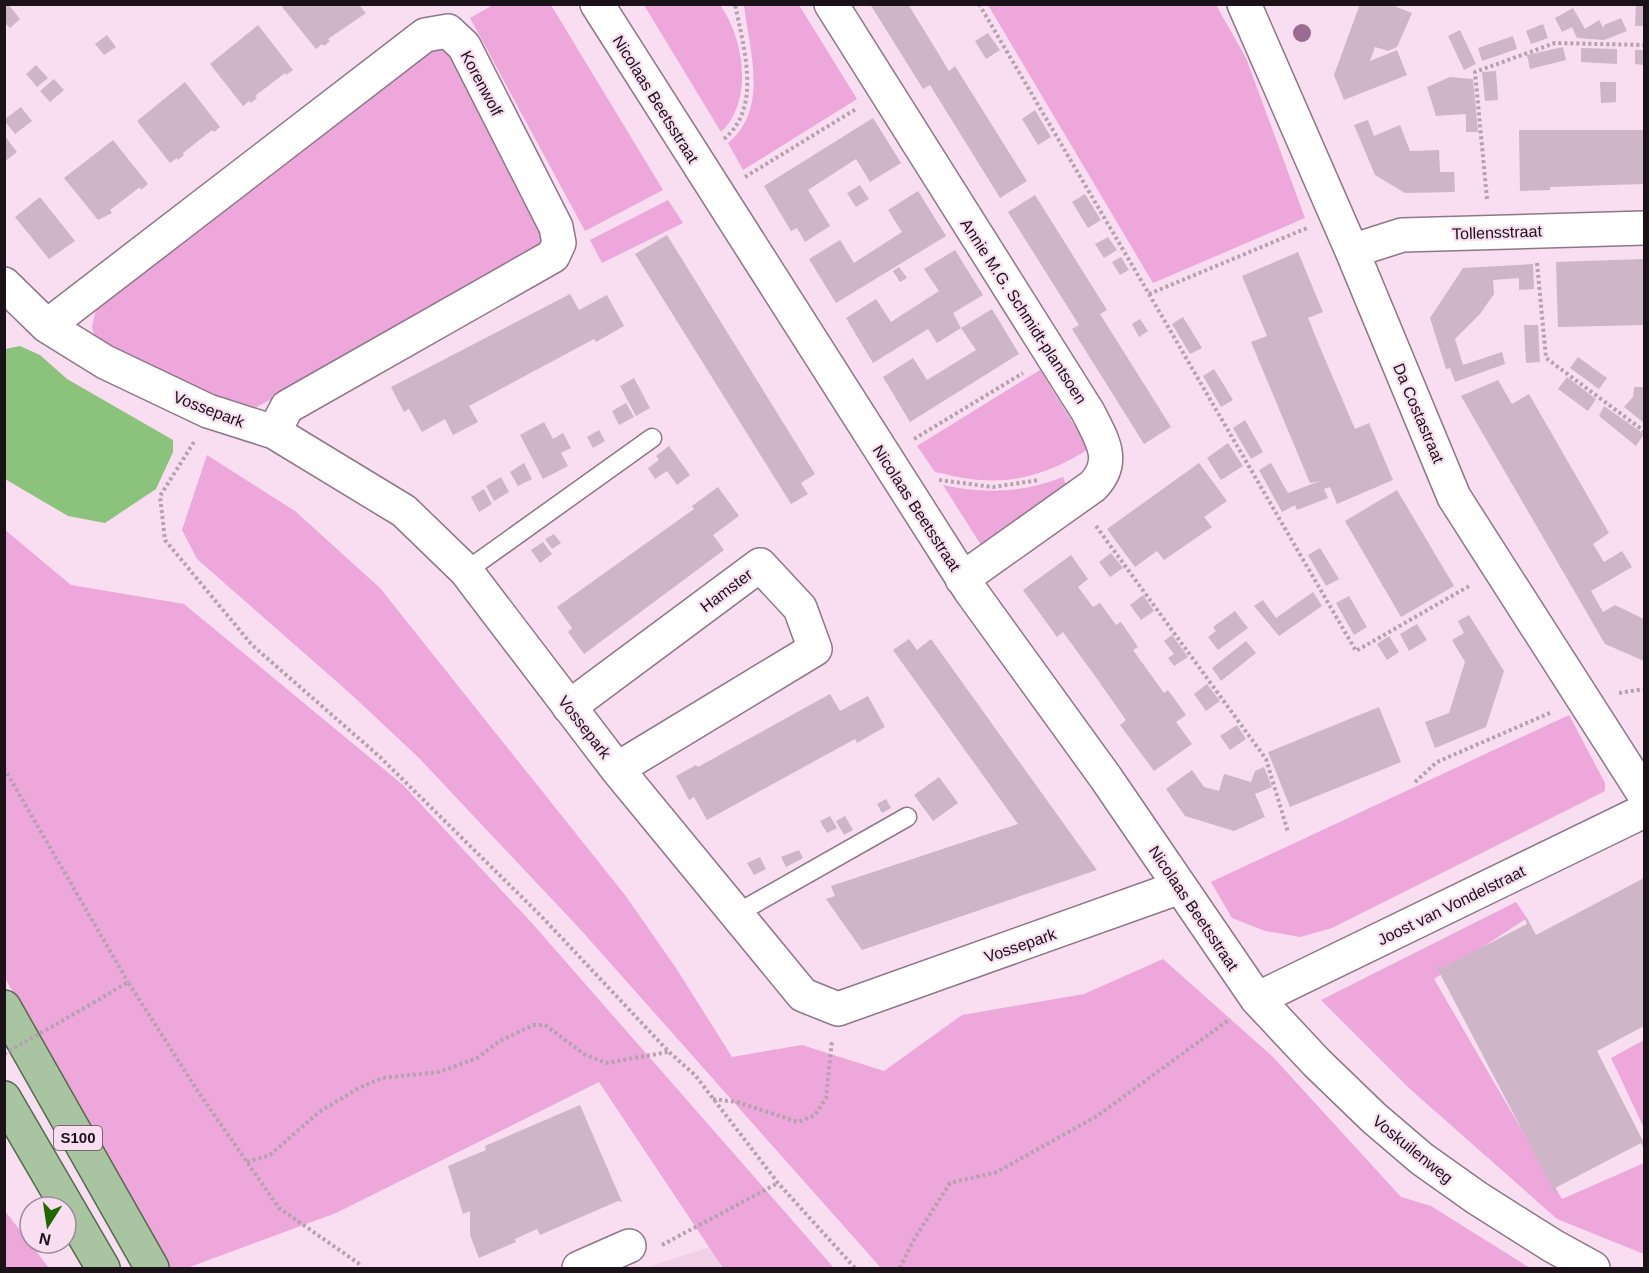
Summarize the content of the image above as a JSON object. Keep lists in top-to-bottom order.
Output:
{
  "streets": {
    "main road": ["S100"],
    "street": [
      "Korenwolf",
      "Nicolaas Beetsstraat",
      "Tollensstraat",
      "Annie M.G. Schmidt-plantsoen",
      "Vossepark",
      "Da Costastraat",
      "Hamster",
      "Joost van Vondelstraat",
      "Voskuilenweg"
    ]
  },
  "crossings": [
    ["Korenwolf", "Vossepark"],
    ["Nicolaas Beetsstraat", "Annie M.G. Schmidt-plantsoen"],
    ["Nicolaas Beetsstraat", "Vossepark"],
    ["Nicolaas Beetsstraat", "Joost van Vondelstraat"],
    ["Nicolaas Beetsstraat", "Voskuilenweg"],
    ["Tollensstraat", "Da Costastraat"],
    ["Vossepark", "Hamster"],
    ["Joost van Vondelstraat", "Voskuilenweg"]
  ],
  "north": "bottom"
}
